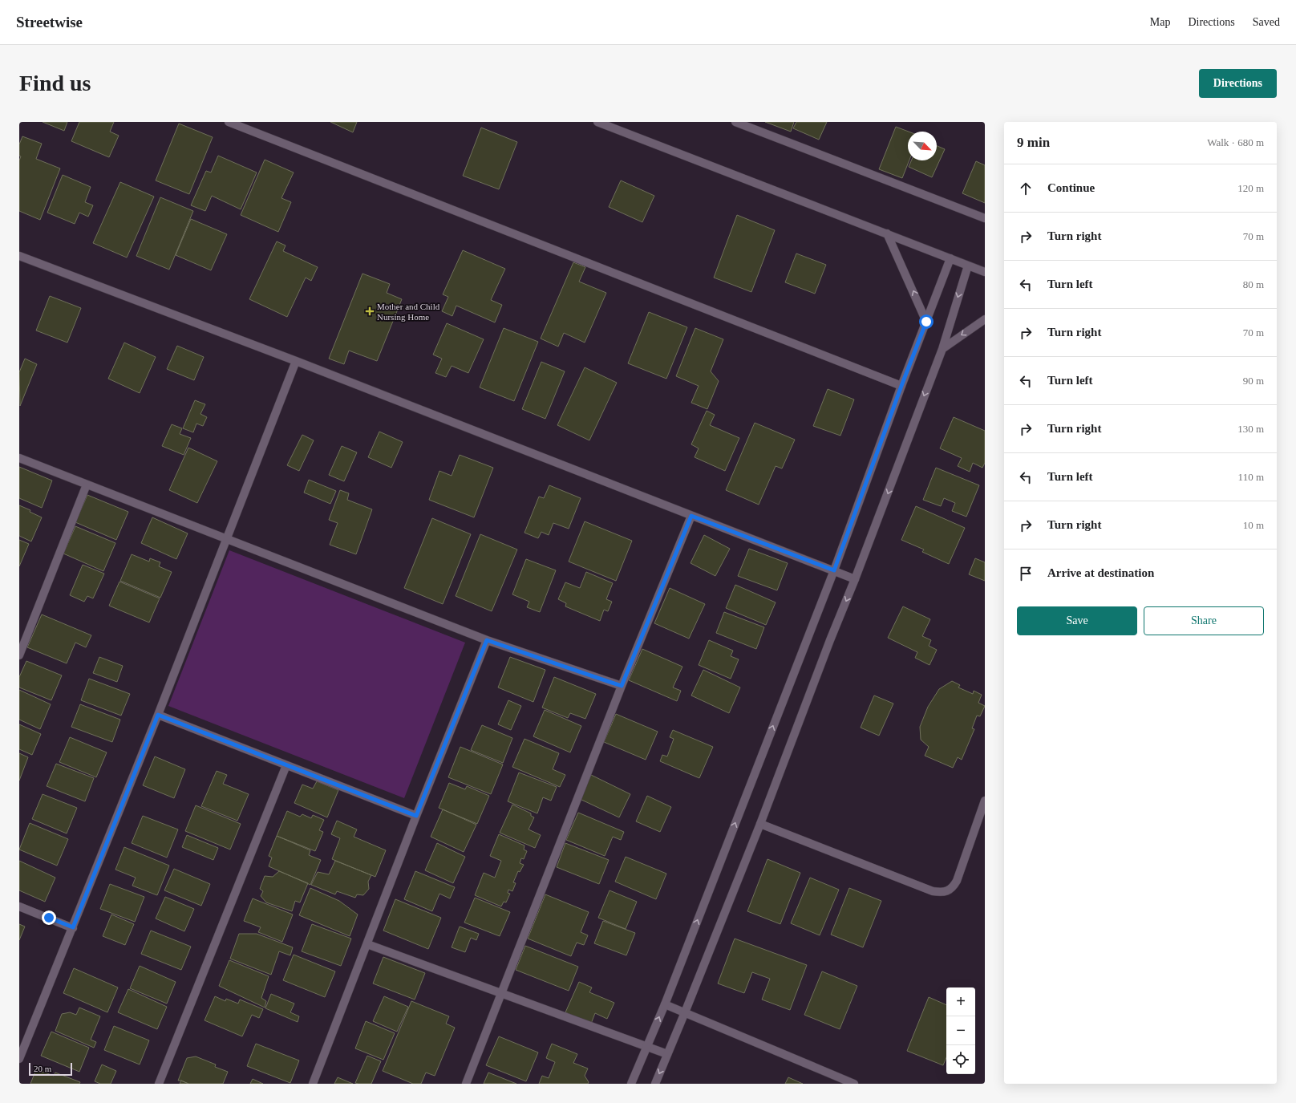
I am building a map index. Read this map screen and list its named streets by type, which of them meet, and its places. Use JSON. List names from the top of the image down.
{
  "places": {
    "health": ["Mother and Child Nursing Home"]
  },
  "scale_bar": "20 m",
  "north": "bottom right",
  "page": {
    "header": "Streetwise",
    "nav": ["Map", "Directions", "Saved"],
    "buttons": [
      "Directions",
      ["Save", "Share"]
    ],
    "title": "Find us",
    "heading": ["9 min", "Walk · 680 m"],
    "list": [
      ["Continue", "120 m"],
      ["Turn right", "70 m"],
      ["Turn left", "80 m"],
      ["Turn right", "70 m"],
      ["Turn left", "90 m"],
      ["Turn right", "130 m"],
      ["Turn left", "110 m"],
      ["Turn right", "10 m"],
      "Arrive at destination"
    ],
    "map_buttons": ["+", "−"],
    "scale": "20 m"
  }
}
